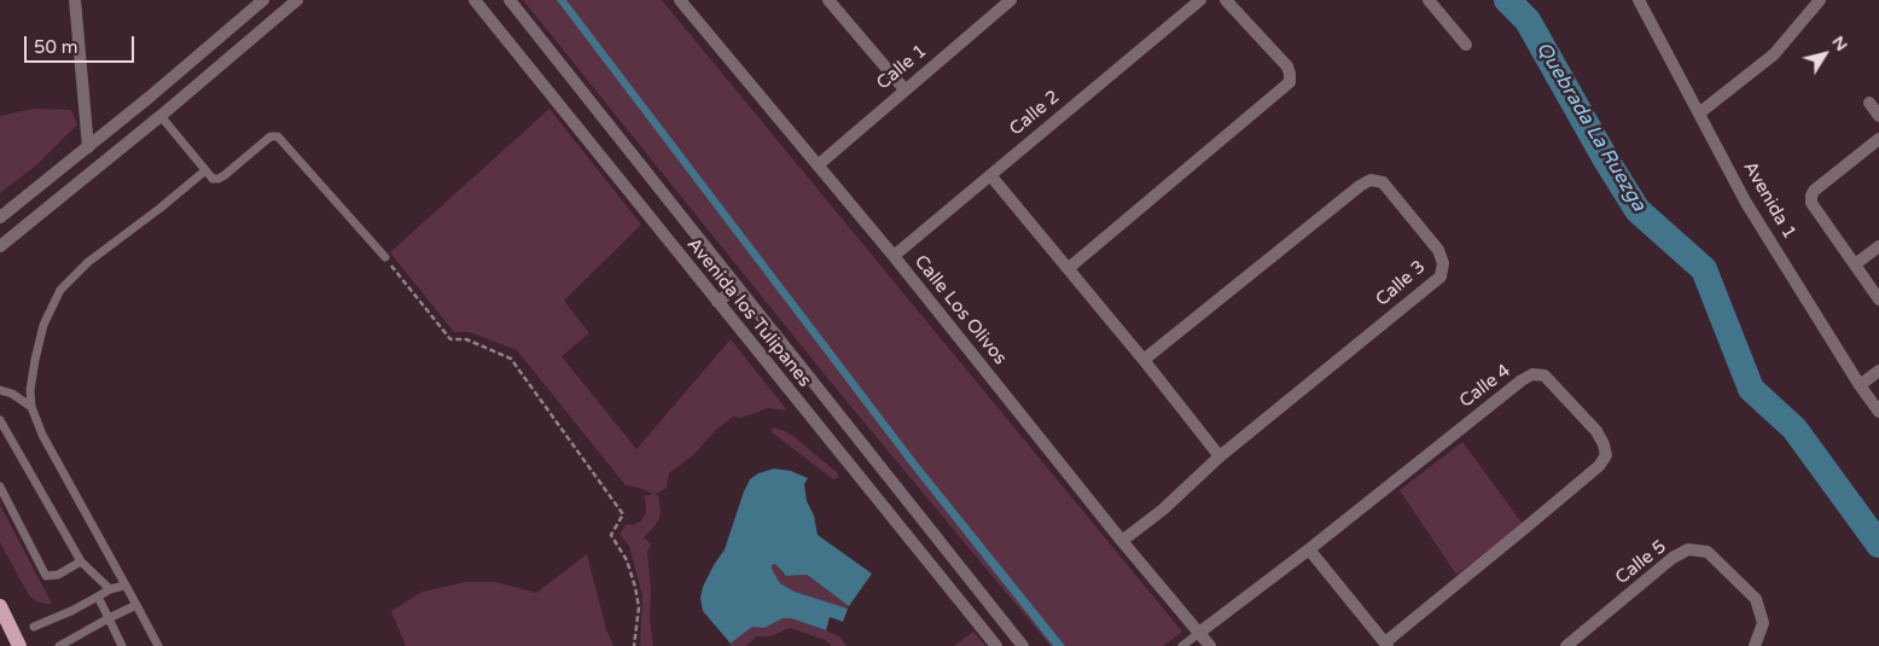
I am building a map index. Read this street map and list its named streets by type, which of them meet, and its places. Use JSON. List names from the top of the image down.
{
  "streets": {
    "street": [
      "Calle 1",
      "Calle 2",
      "Avenida 1",
      "Calle 3",
      "Calle Los Olivos",
      "Avenida los Tulipanes",
      "Calle 4",
      "Calle 5"
    ]
  },
  "crossings": [
    ["Calle 1", "Calle Los Olivos"],
    ["Calle 2", "Calle Los Olivos"],
    ["Calle 3", "Calle Los Olivos"],
    ["Calle Los Olivos", "Calle 4"]
  ],
  "water": ["Quebrada La Ruezga"],
  "scale_bar": "50 m",
  "north": "top right"
}
